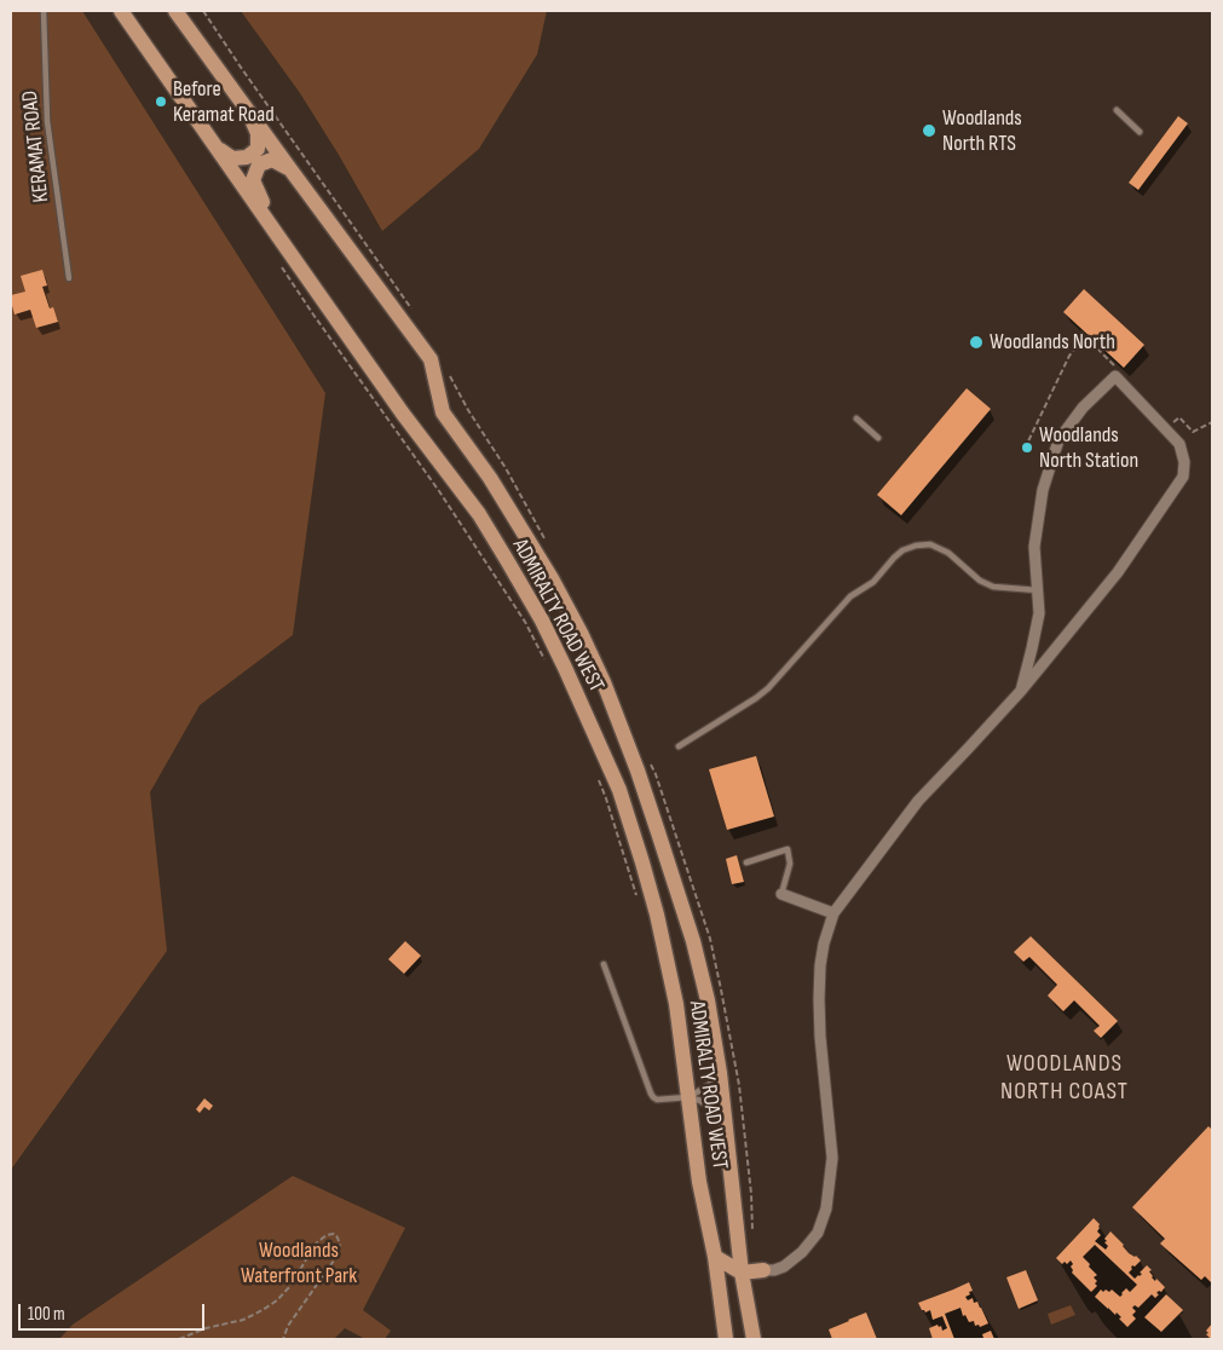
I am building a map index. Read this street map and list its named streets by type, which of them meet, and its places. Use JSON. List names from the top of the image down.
{
  "streets": {
    "main road": ["ADMIRALTY ROAD WEST"],
    "lane": ["KERAMAT ROAD"]
  },
  "districts": ["WOODLANDS NORTH COAST"],
  "parks": ["Woodlands Waterfront Park"],
  "places": [
    "Before Keramat Road",
    "Woodlands North RTS",
    "Woodlands North",
    "Woodlands North Station"
  ],
  "scale_bar": "100 m"
}
